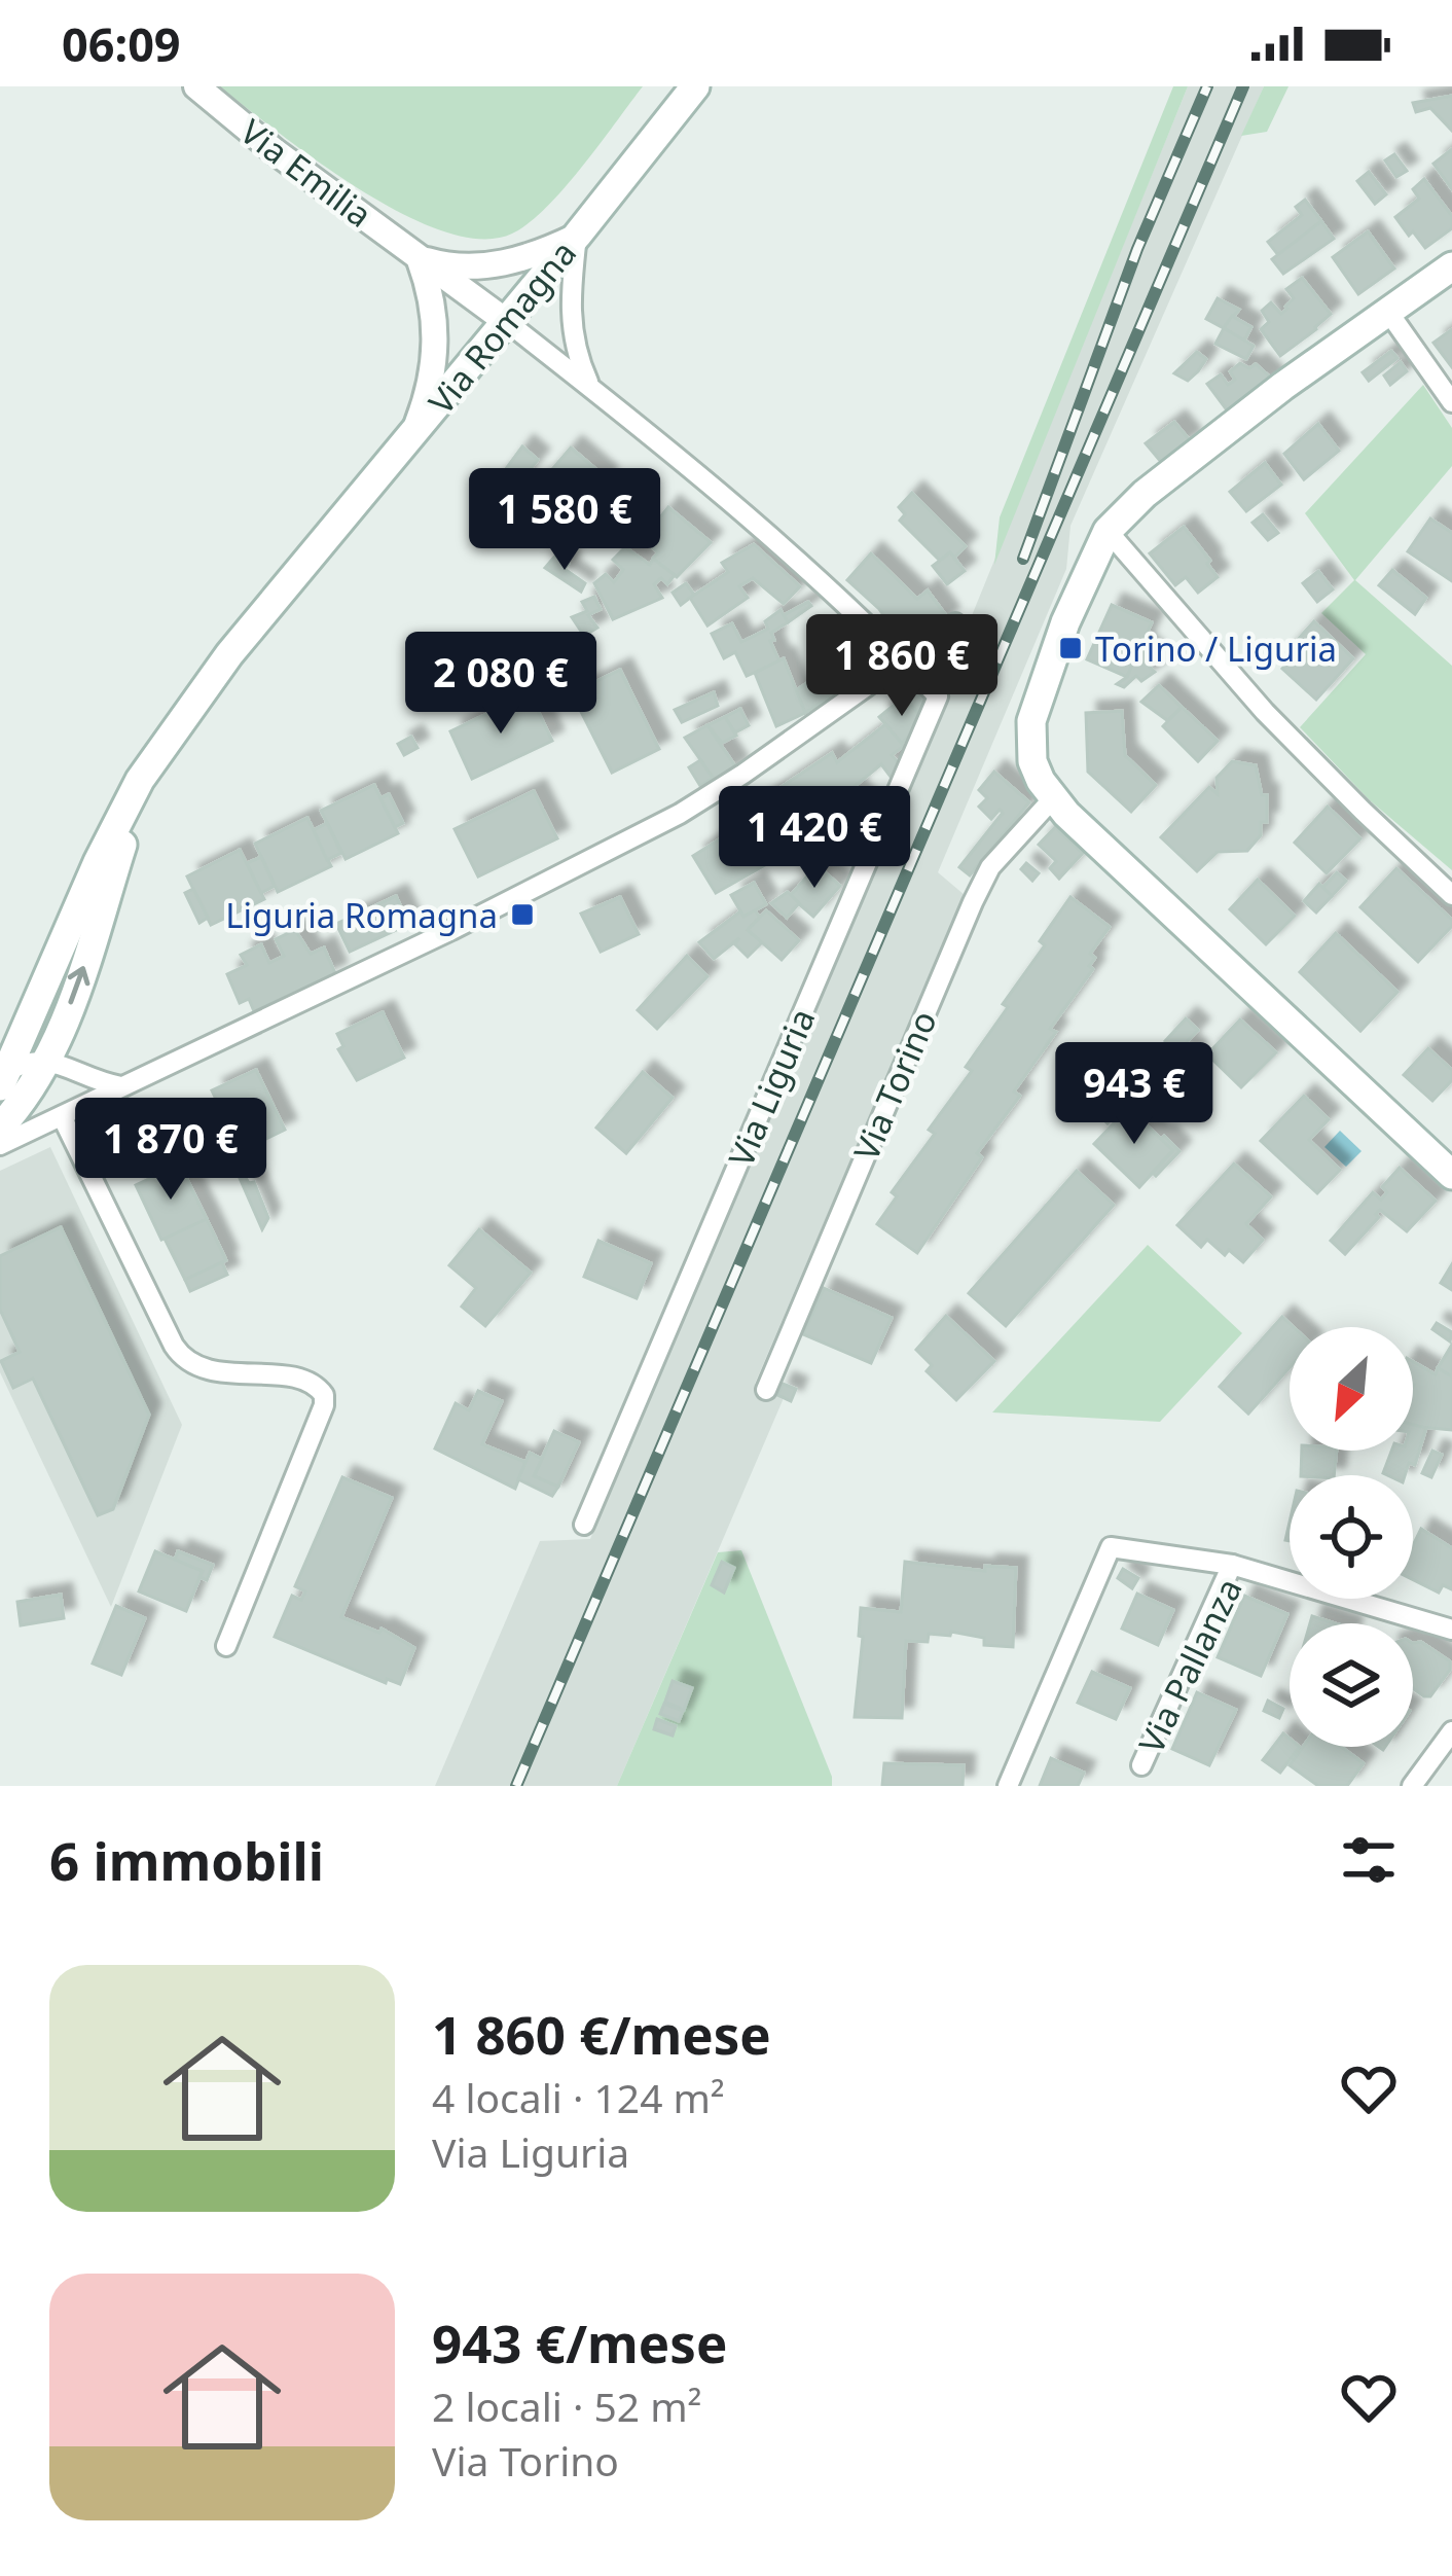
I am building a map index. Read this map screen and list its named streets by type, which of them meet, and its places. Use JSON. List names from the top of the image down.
{
  "streets": {
    "main road": ["Via Romagna"],
    "street": [
      "Via Emilia",
      "Via Torino",
      "Via Liguria",
      "Via Pallanza"
    ]
  },
  "crossings": [
    ["Via Emilia", "Via Romagna"],
    ["Via Emilia", "Via Liguria"]
  ],
  "places": {
    "transit": ["Torino / Liguria", "Liguria Romagna"]
  },
  "north": "bottom left",
  "page": {
    "status": "06:09",
    "price": [
      "1 580 €",
      "1 860 €",
      "2 080 €",
      "1 420 €",
      "943 €",
      "1 870 €"
    ],
    "heading": "6 immobili",
    "list": [
      {
        "name": "1 860 €/mese",
        "note": "4 locali · 124 m² · Via Liguria"
      },
      {
        "name": "943 €/mese",
        "note": "2 locali · 52 m² · Via Torino"
      }
    ]
  }
}
